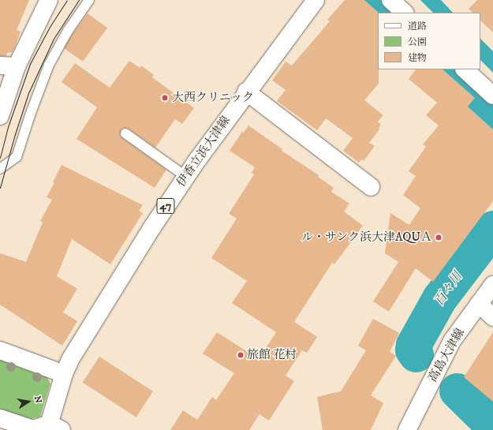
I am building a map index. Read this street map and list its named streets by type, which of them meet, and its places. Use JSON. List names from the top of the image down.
{
  "streets": {
    "main road": ["伊香立浜大津線", "47", "高島大津線"]
  },
  "water": ["百々川"],
  "places": ["大西クリニック", "ル・サンク浜大津AQUＡ", "旅館 花村"],
  "legend": ["道路", "公園", "建物"],
  "north": "right"
}
